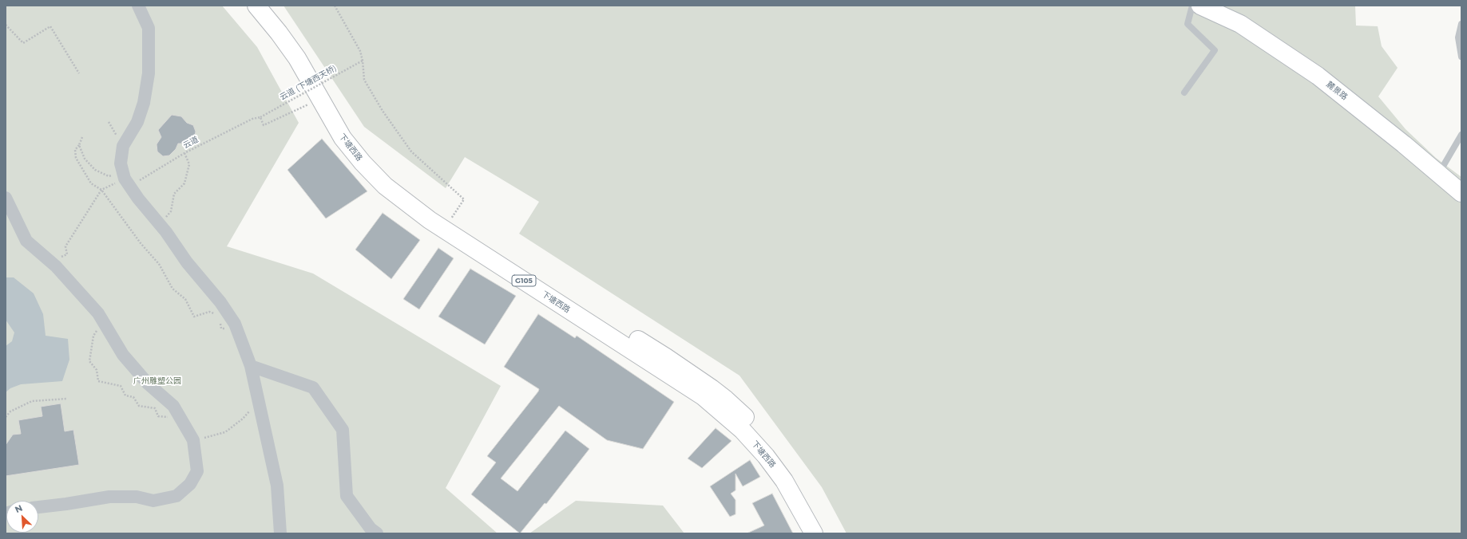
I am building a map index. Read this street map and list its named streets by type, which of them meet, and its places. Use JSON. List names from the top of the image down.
{
  "streets": {
    "main road": ["麓景路", "下塘西路", "G105"],
    "path": ["云道 (下塘西天桥)", "云道"]
  },
  "crossings": [
    ["云道 (下塘西天桥)", "云道"]
  ],
  "parks": ["广州雕塑公园"],
  "north": "top left"
}
